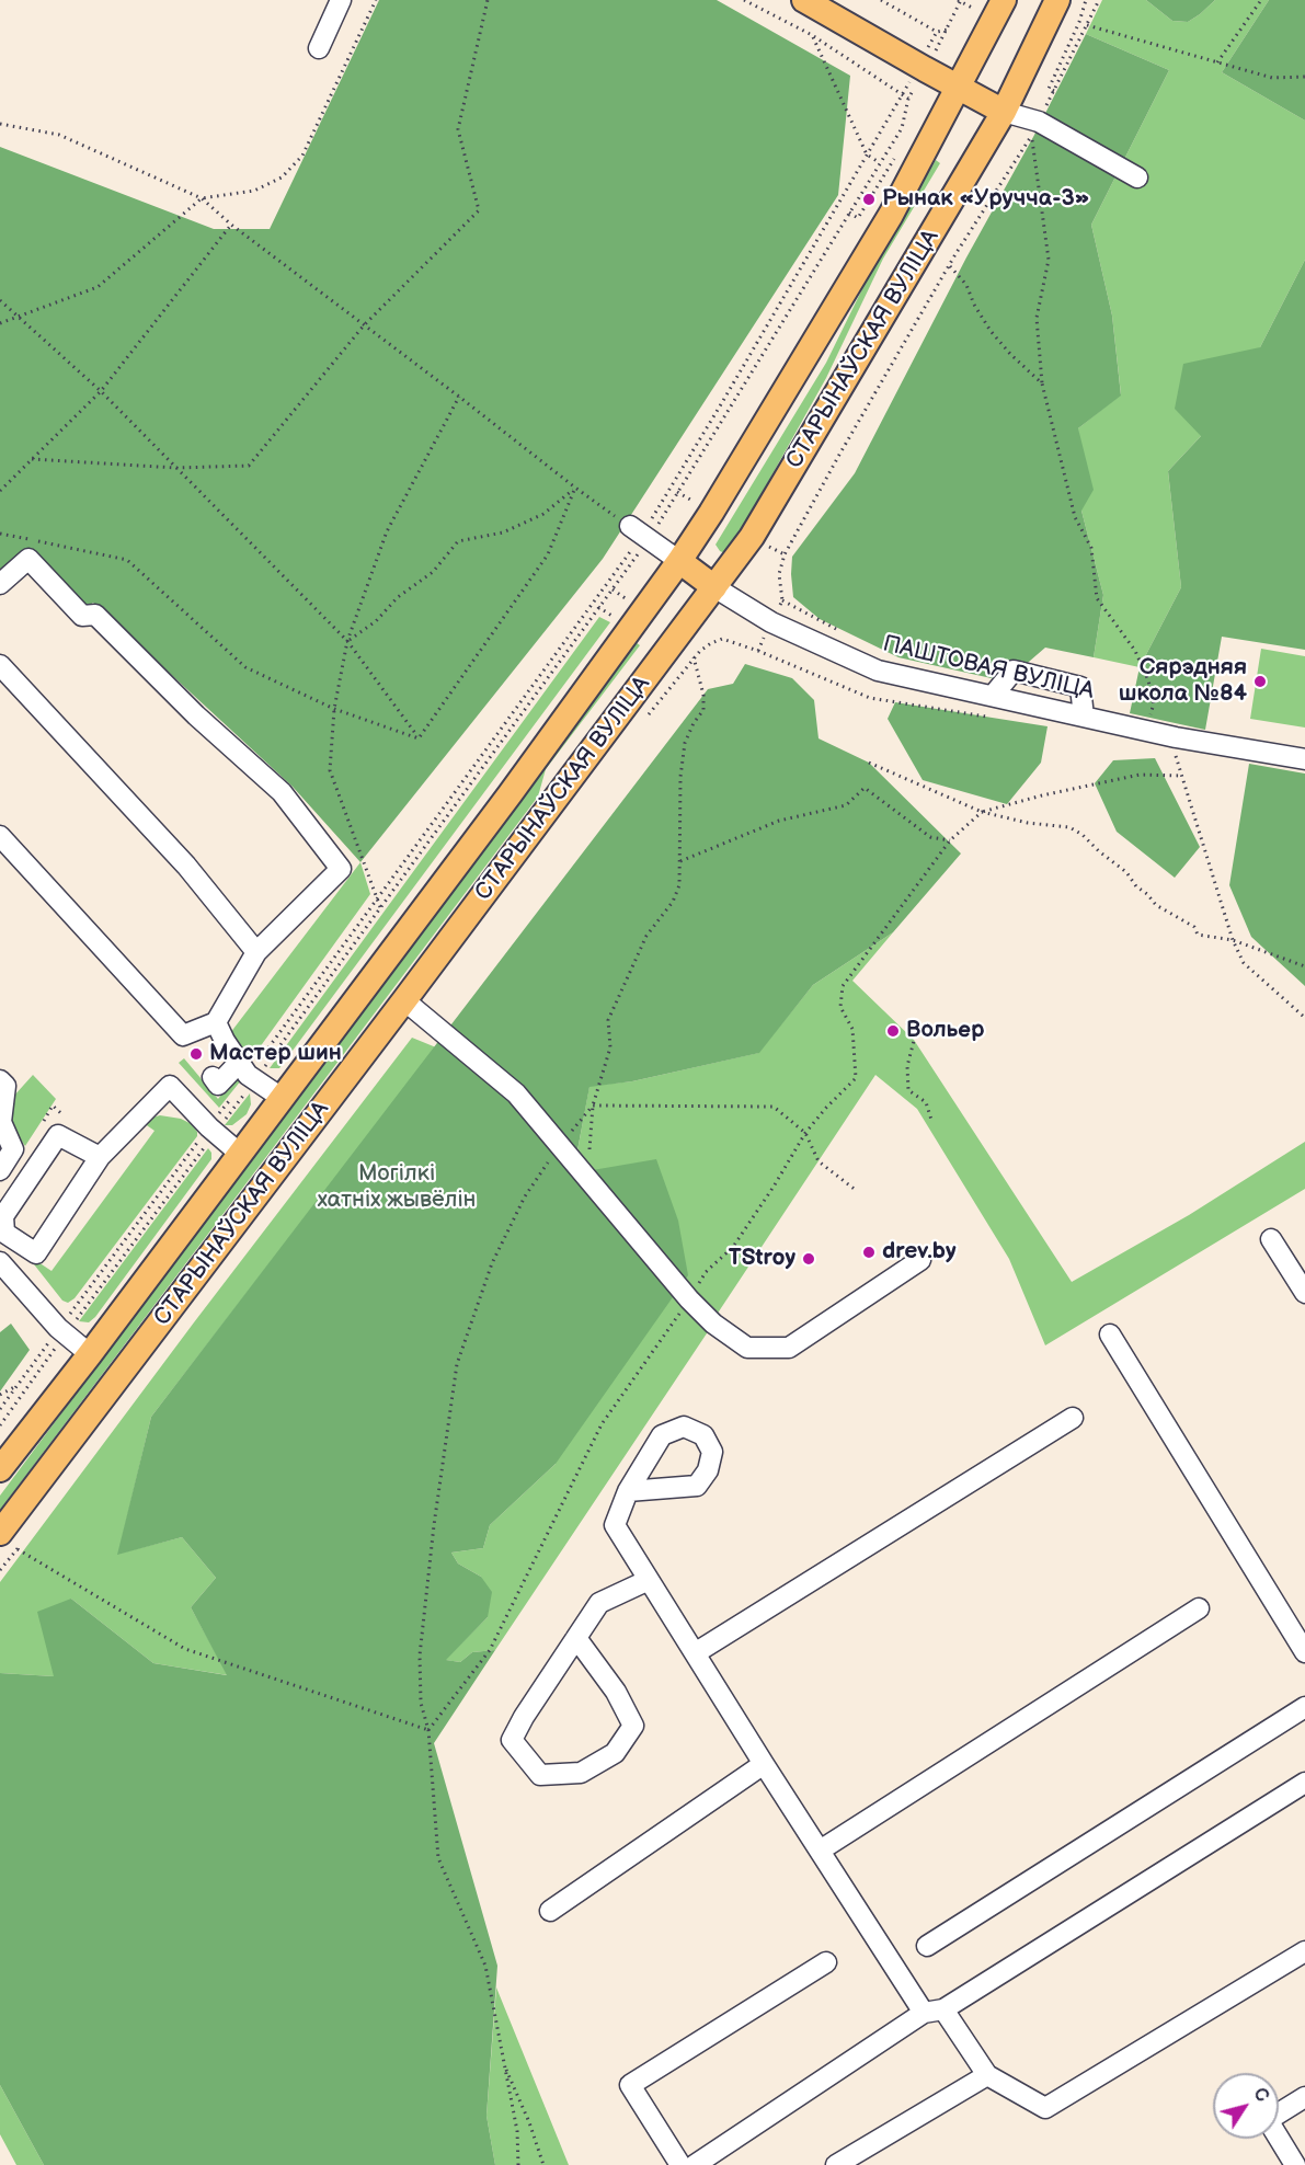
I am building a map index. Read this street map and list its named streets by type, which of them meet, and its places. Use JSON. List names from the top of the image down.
{
  "streets": {
    "main road": ["СТАРЫНАЎСКАЯ ВУЛІЦА"],
    "street": ["ПАШТОВАЯ ВУЛІЦА"]
  },
  "crossings": [
    ["СТАРЫНАЎСКАЯ ВУЛІЦА", "ПАШТОВАЯ ВУЛІЦА"]
  ],
  "parks": ["Могілкі хатніх жывёлін"],
  "places": [
    "Рынак «Уручча-3»",
    "Сярэдняя школа №84",
    "Вольер",
    "Мастер шин",
    "drev.by",
    "TStroy"
  ],
  "north": "top right"
}
